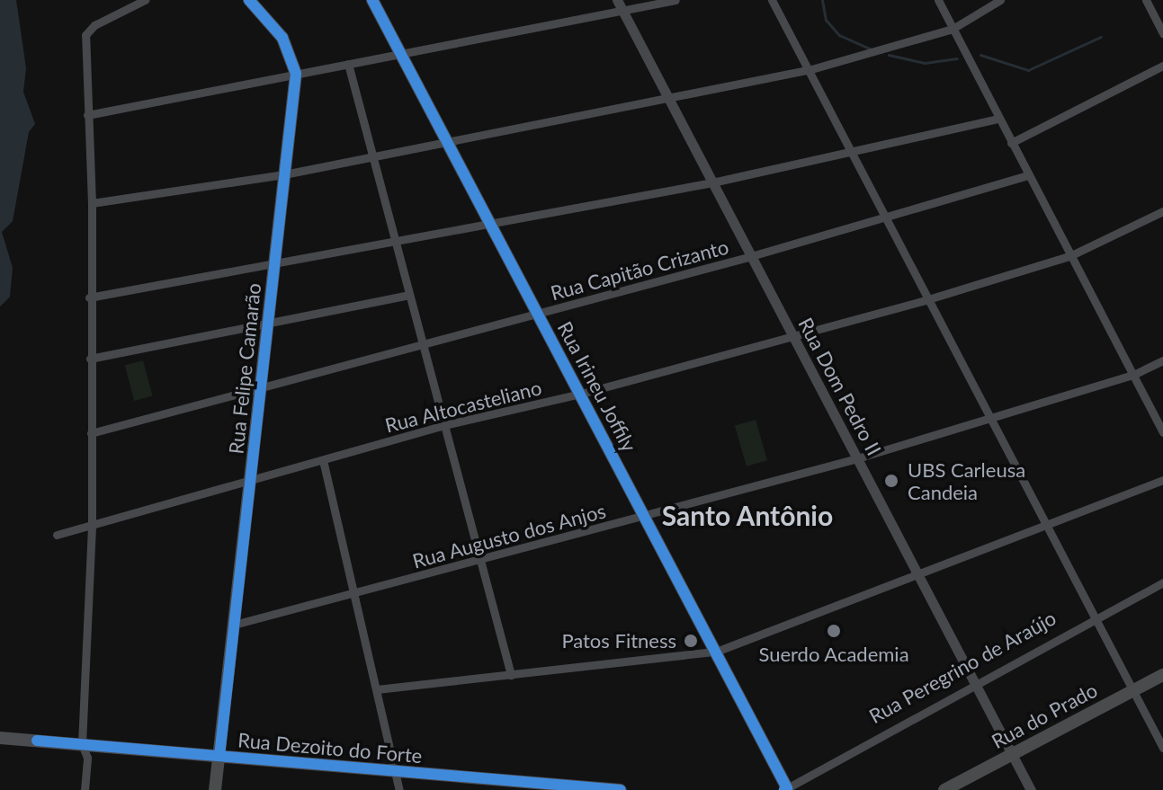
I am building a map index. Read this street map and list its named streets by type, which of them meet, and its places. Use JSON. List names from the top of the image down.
{
  "streets": {
    "main road": [
      "Rua Felipe Camarão",
      "Rua Irineu Joffily",
      "Rua do Prado",
      "Rua Dezoito do Forte"
    ],
    "street": [
      "Rua Capitão Crizanto",
      "Rua Dom Pedro II",
      "Rua Altocasteliano",
      "Rua Augusto dos Anjos",
      "Rua Peregrino de Araújo"
    ]
  },
  "crossings": [
    ["Rua Capitão Crizanto", "Rua Felipe Camarão"],
    ["Rua Capitão Crizanto", "Rua Irineu Joffily"],
    ["Rua Capitão Crizanto", "Rua Dom Pedro II"],
    ["Rua Felipe Camarão", "Rua Altocasteliano"],
    ["Rua Felipe Camarão", "Rua Augusto dos Anjos"],
    ["Rua Felipe Camarão", "Rua Dezoito do Forte"],
    ["Rua Irineu Joffily", "Rua Altocasteliano"],
    ["Rua Irineu Joffily", "Rua Augusto dos Anjos"],
    ["Rua Irineu Joffily", "Rua Peregrino de Araújo"],
    ["Rua Dom Pedro II", "Rua Altocasteliano"],
    ["Rua Dom Pedro II", "Rua Augusto dos Anjos"],
    ["Rua Dom Pedro II", "Rua Peregrino de Araújo"],
    ["Rua Dom Pedro II", "Rua do Prado"]
  ],
  "districts": ["Santo Antônio"],
  "places": ["UBS Carleusa Candeia", "Suerdo Academia", "Patos Fitness"]
}
